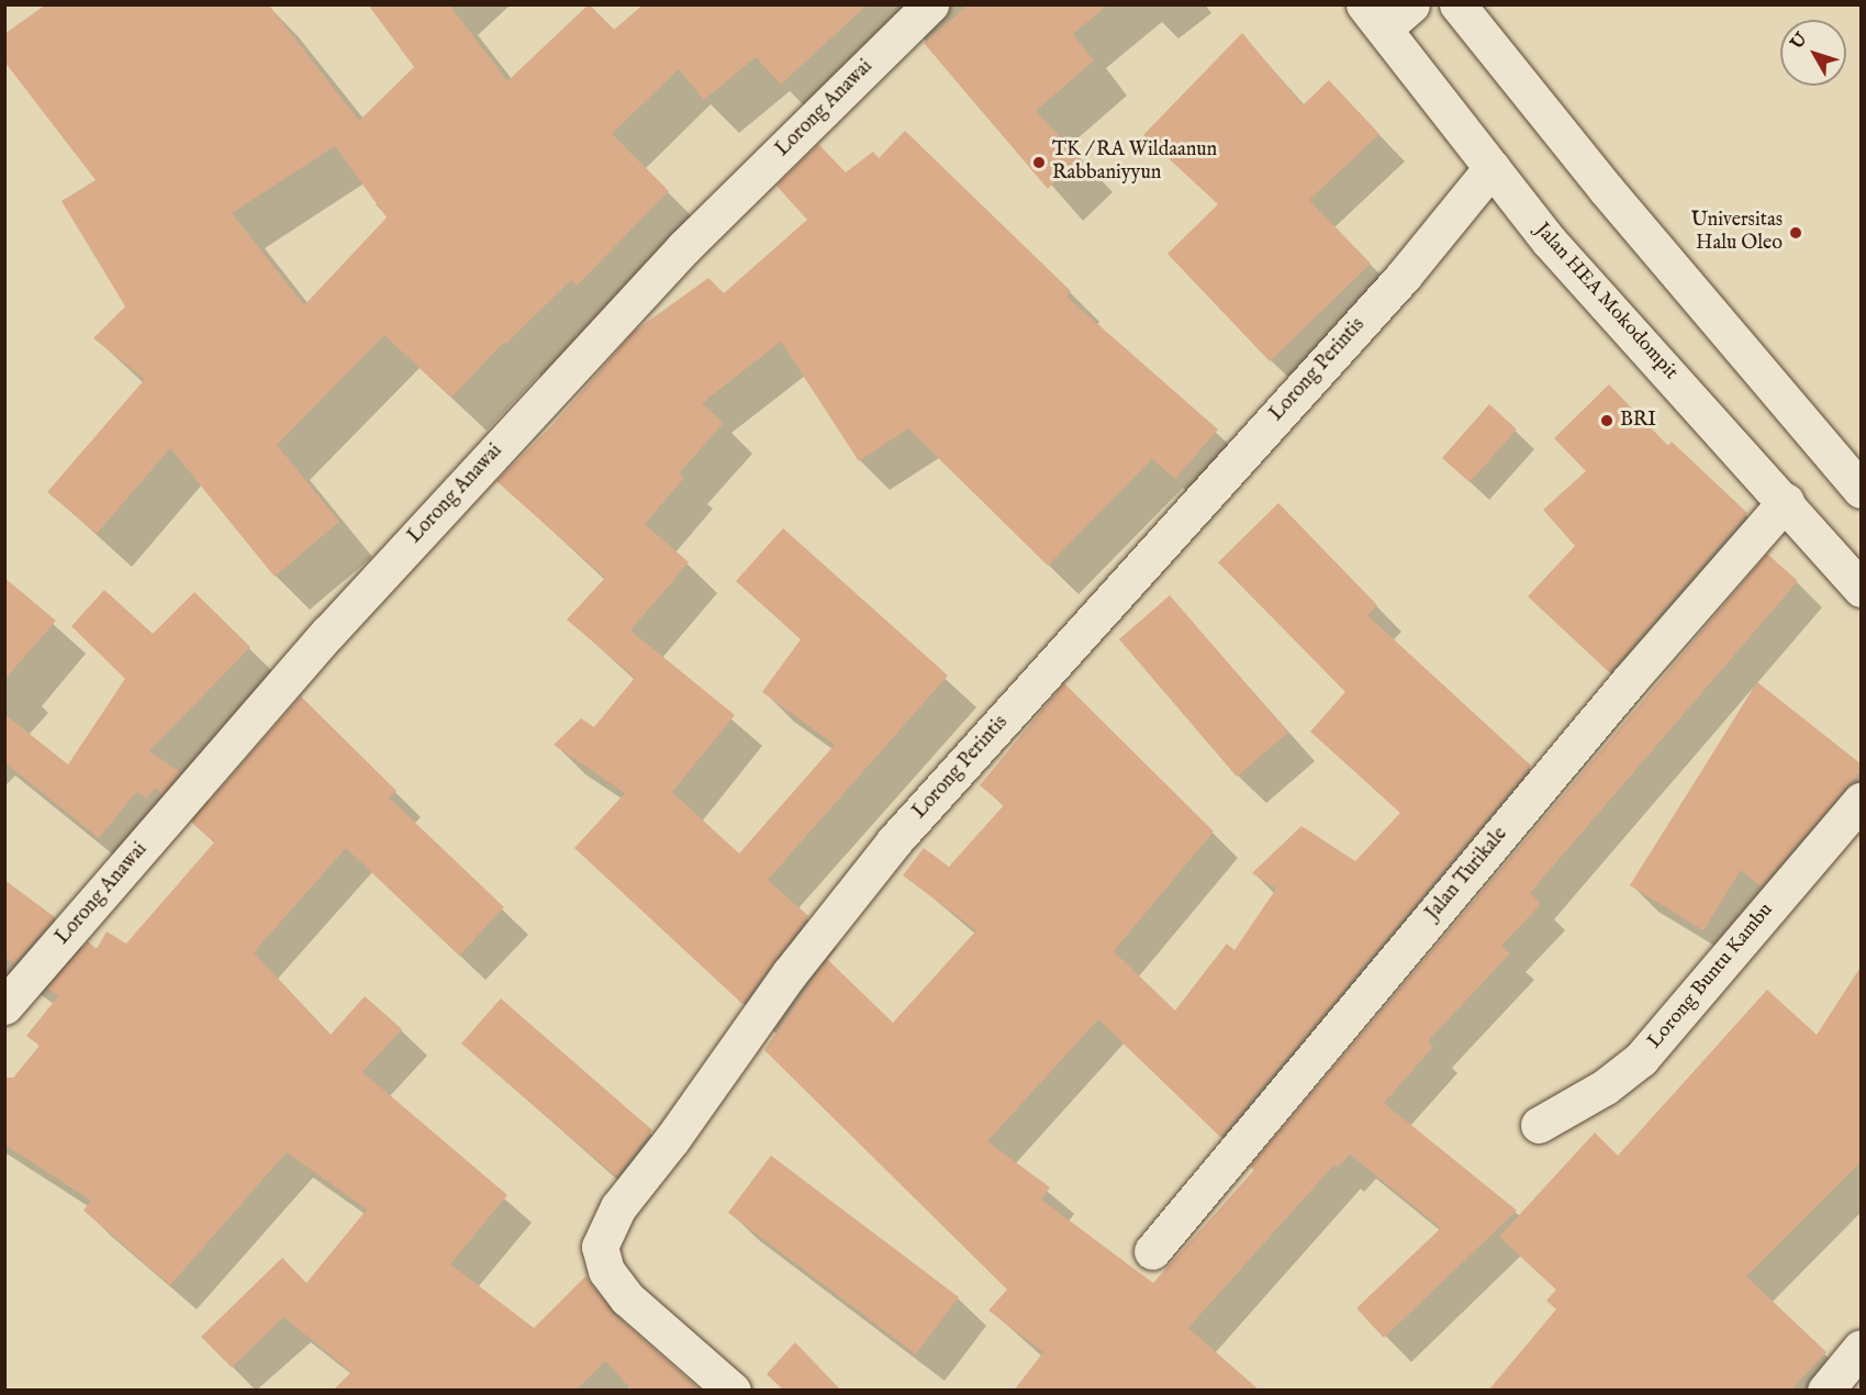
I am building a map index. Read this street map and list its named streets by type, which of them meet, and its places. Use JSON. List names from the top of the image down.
{
  "streets": {
    "street": [
      "Lorong Anawai",
      "Jalan HEA Mokodompit",
      "Lorong Perintis",
      "Jalan Turikale",
      "Lorong Buntu Kambu"
    ]
  },
  "crossings": [
    ["Jalan HEA Mokodompit", "Lorong Perintis"],
    ["Jalan HEA Mokodompit", "Jalan Turikale"]
  ],
  "places": ["TK / RA Wildaanun Rabbaniyyun", "Universitas Halu Oleo", "BRI"],
  "north": "top left"
}
